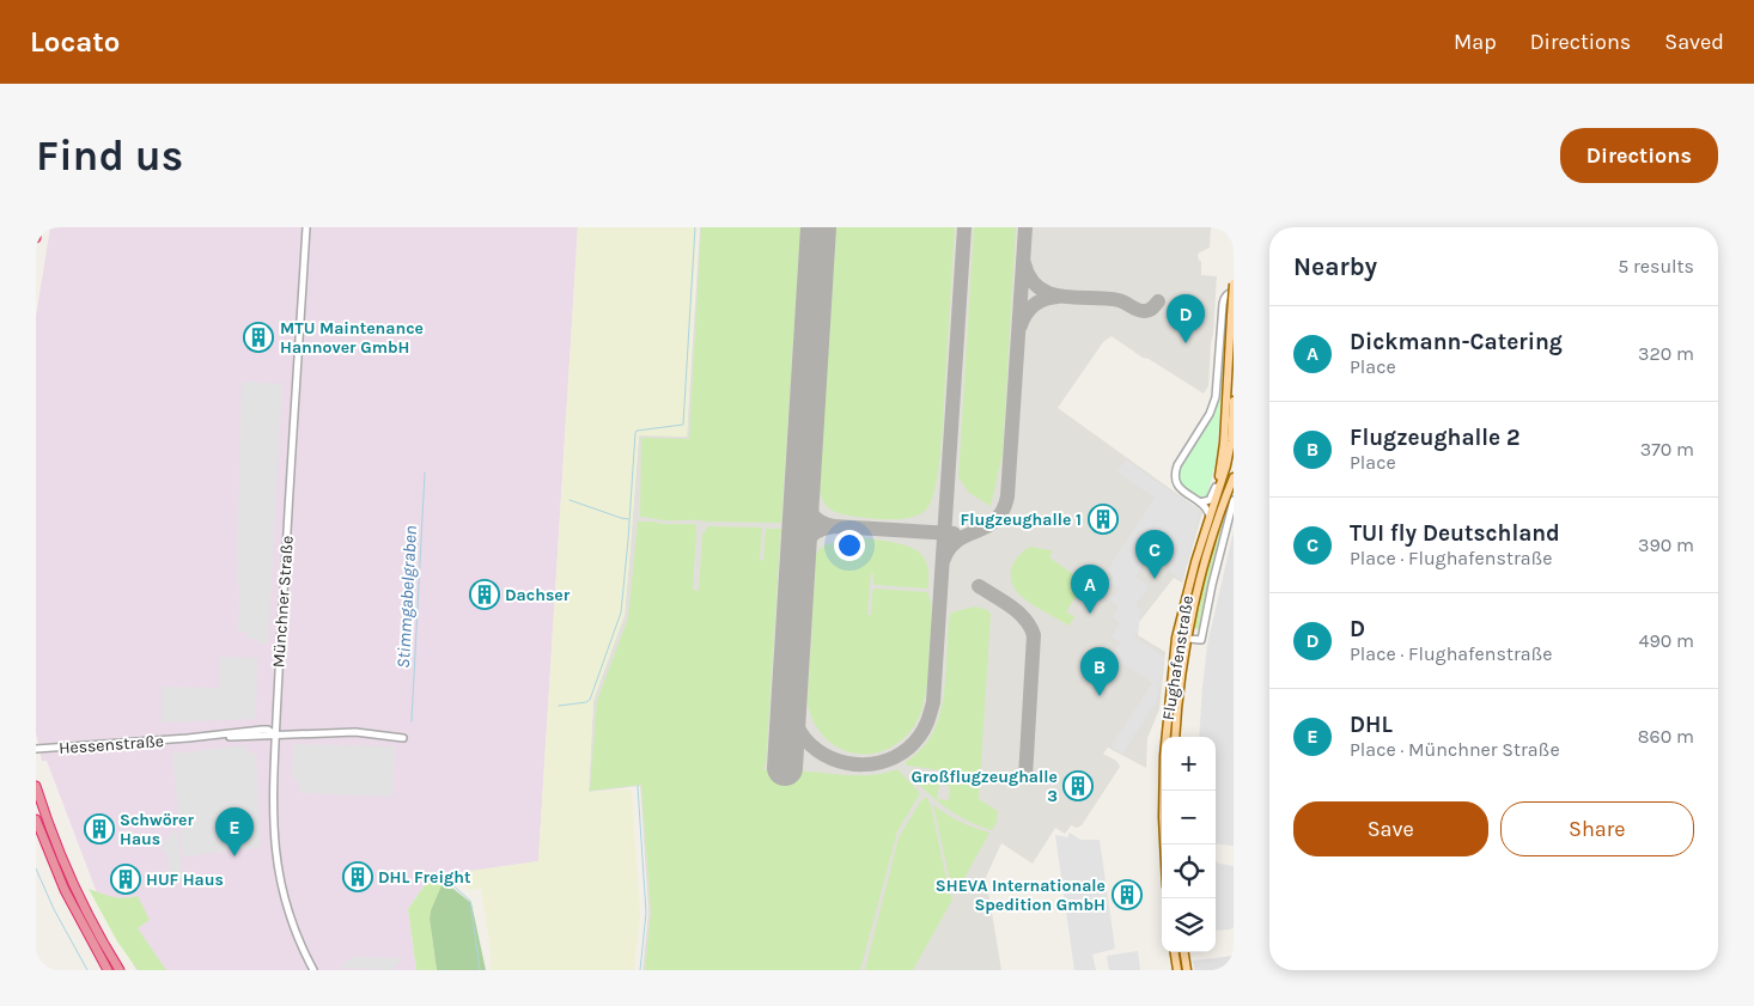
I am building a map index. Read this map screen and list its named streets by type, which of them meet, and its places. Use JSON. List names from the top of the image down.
{
  "streets": {
    "main road": ["Flughafenstraße"],
    "street": ["Münchner Straße", "Hessenstraße"]
  },
  "crossings": [
    ["Münchner Straße", "Hessenstraße"]
  ],
  "water": ["Stimmgabelgraben"],
  "places": {
    "building": [
      "MTU Maintenance Hannover GmbH",
      "Flugzeughalle 1",
      "Dachser",
      "Großflugzeughalle 3",
      "Schwörer Haus",
      "DHL Freight",
      "HUF Haus",
      "SHEVA Internationale Spedition GmbH"
    ]
  },
  "page": {
    "header": "Locato",
    "nav": ["Map", "Directions", "Saved"],
    "buttons": [
      "Directions",
      ["Save", "Share"]
    ],
    "title": "Find us",
    "heading": ["Nearby", "5 results"],
    "pins": [
      "D",
      "C",
      "A",
      "B",
      "E"
    ],
    "list": [
      {
        "mark": "A",
        "name": "Dickmann-Catering",
        "note": "Place",
        "value": "320 m"
      },
      {
        "mark": "B",
        "name": "Flugzeughalle 2",
        "note": "Place",
        "value": "370 m"
      },
      {
        "mark": "C",
        "name": "TUI fly Deutschland",
        "note": "Place · Flughafenstraße",
        "value": "390 m"
      },
      {
        "mark": "D",
        "name": "D",
        "note": "Place · Flughafenstraße",
        "value": "490 m"
      },
      {
        "mark": "E",
        "name": "DHL",
        "note": "Place · Münchner Straße",
        "value": "860 m"
      }
    ],
    "map_buttons": ["+", "−"]
  }
}
